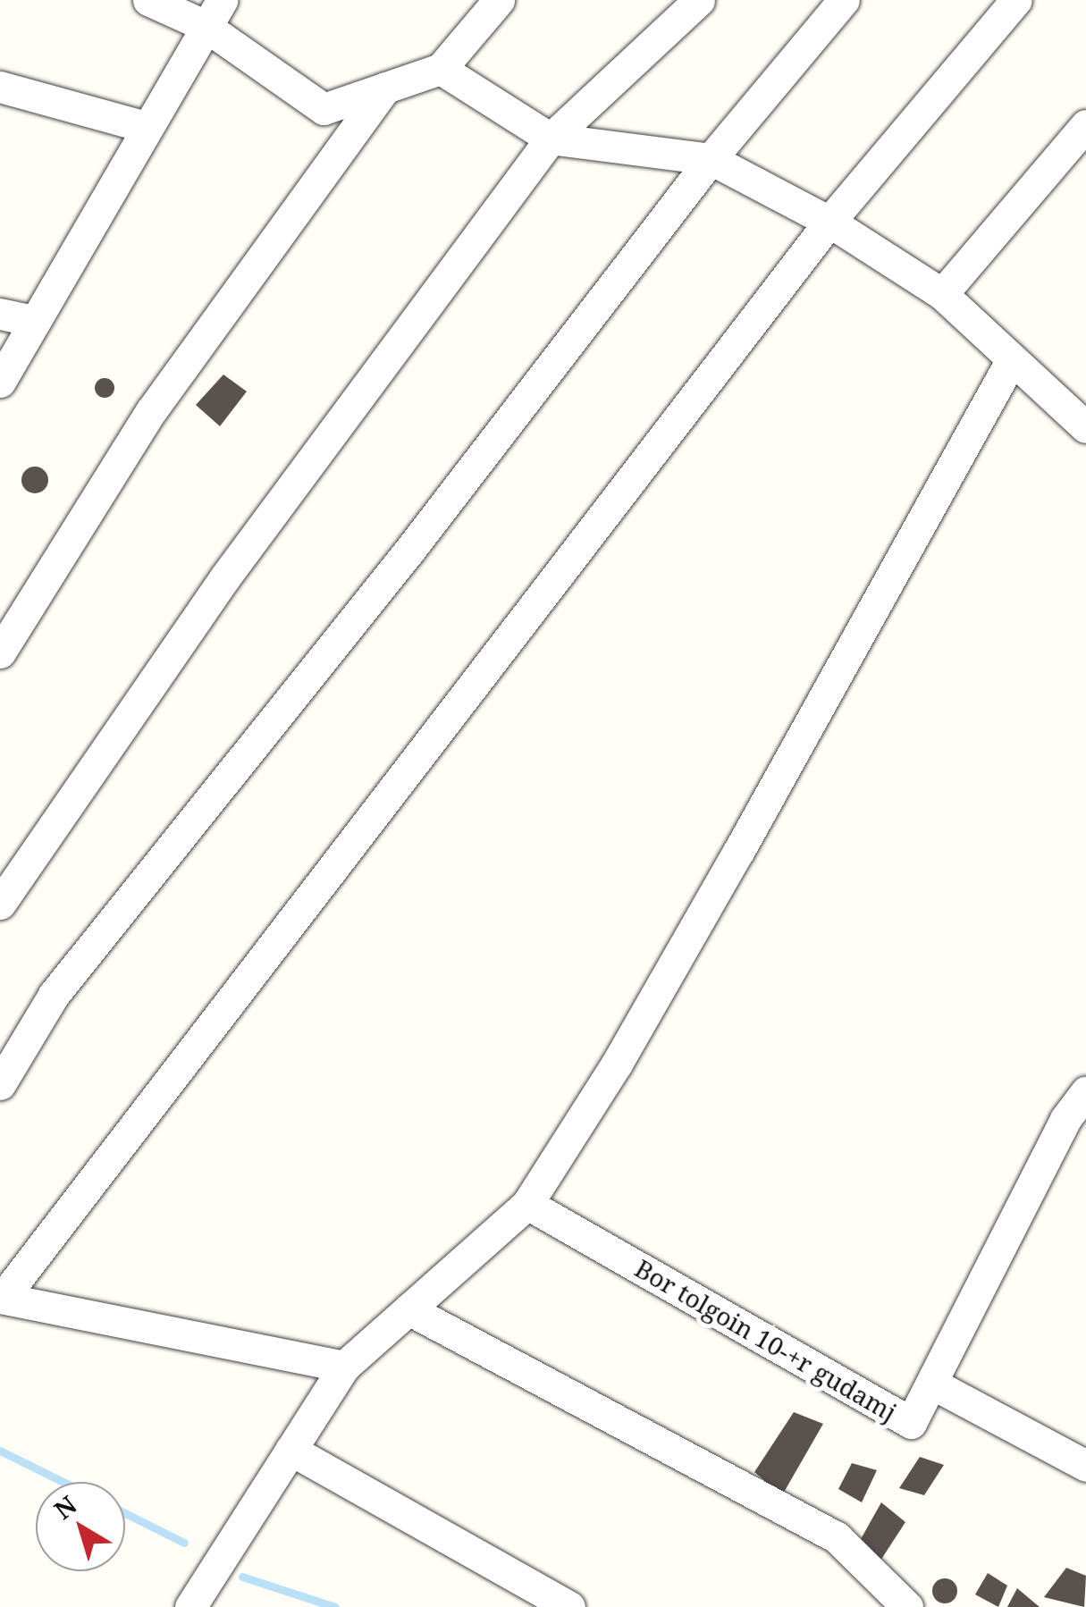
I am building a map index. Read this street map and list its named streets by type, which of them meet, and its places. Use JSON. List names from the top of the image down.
{
  "streets": {
    "street": ["Bor tolgoin 10-+r gudamj"]
  },
  "north": "top left"
}
